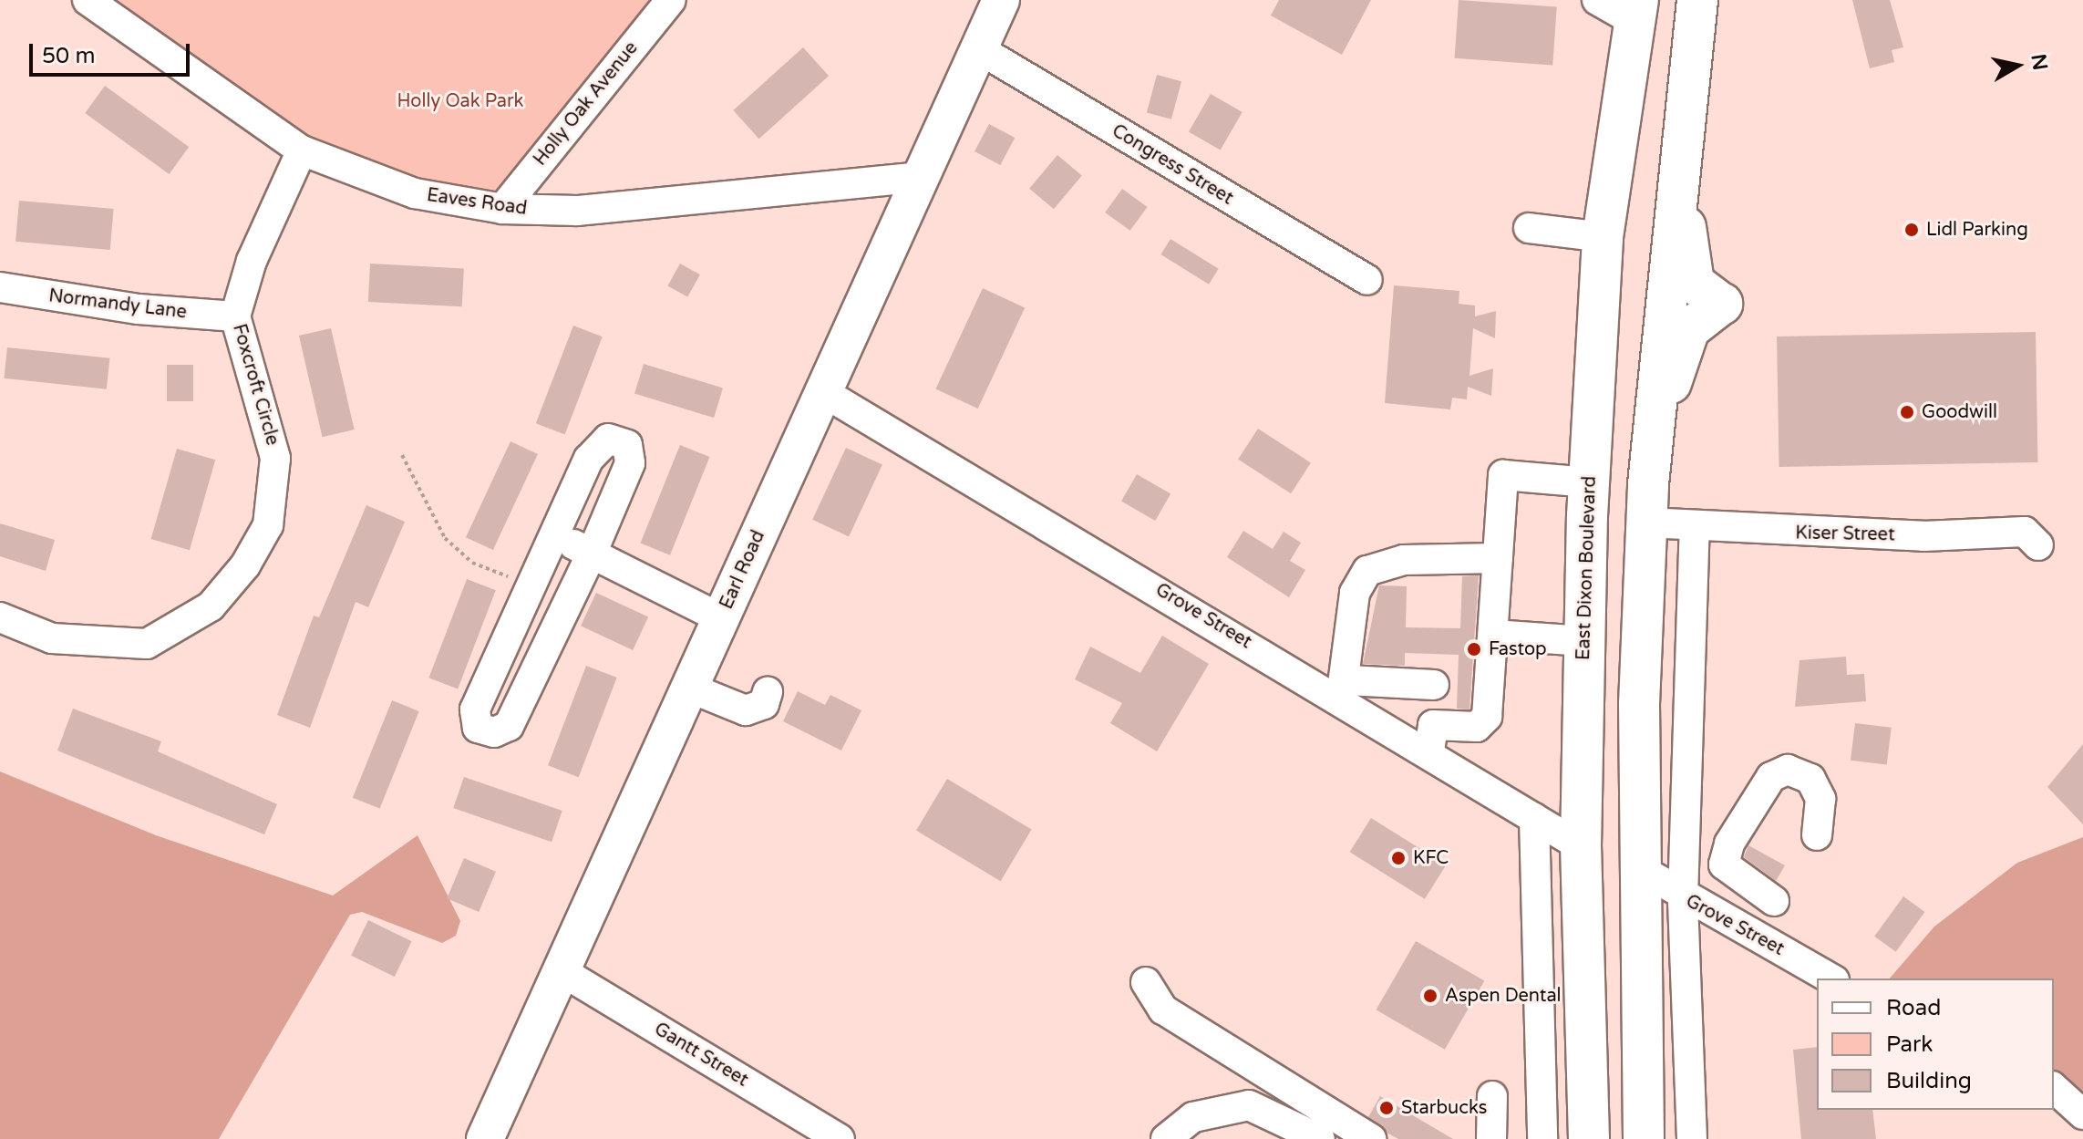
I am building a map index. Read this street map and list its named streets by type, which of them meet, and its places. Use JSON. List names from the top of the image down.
{
  "streets": {
    "highway": ["East Dixon Boulevard"],
    "main road": ["Earl Road"],
    "street": [
      "Holly Oak Avenue",
      "Congress Street",
      "Eaves Road",
      "Normandy Lane",
      "Foxcroft Circle",
      "Kiser Street",
      "Grove Street",
      "Gantt Street"
    ]
  },
  "crossings": [
    ["Holly Oak Avenue", "Eaves Road"],
    ["Congress Street", "Earl Road"],
    ["Eaves Road", "Foxcroft Circle"],
    ["Eaves Road", "Earl Road"],
    ["Normandy Lane", "Foxcroft Circle"],
    ["East Dixon Boulevard", "Grove Street"],
    ["Earl Road", "Grove Street"],
    ["Earl Road", "Gantt Street"]
  ],
  "parks": ["Holly Oak Park"],
  "places": [
    "Lidl Parking",
    "Goodwill",
    "Fastop",
    "KFC",
    "Aspen Dental",
    "Starbucks"
  ],
  "legend": ["Road", "Park", "Building"],
  "scale_bar": "50 m",
  "north": "right"
}
